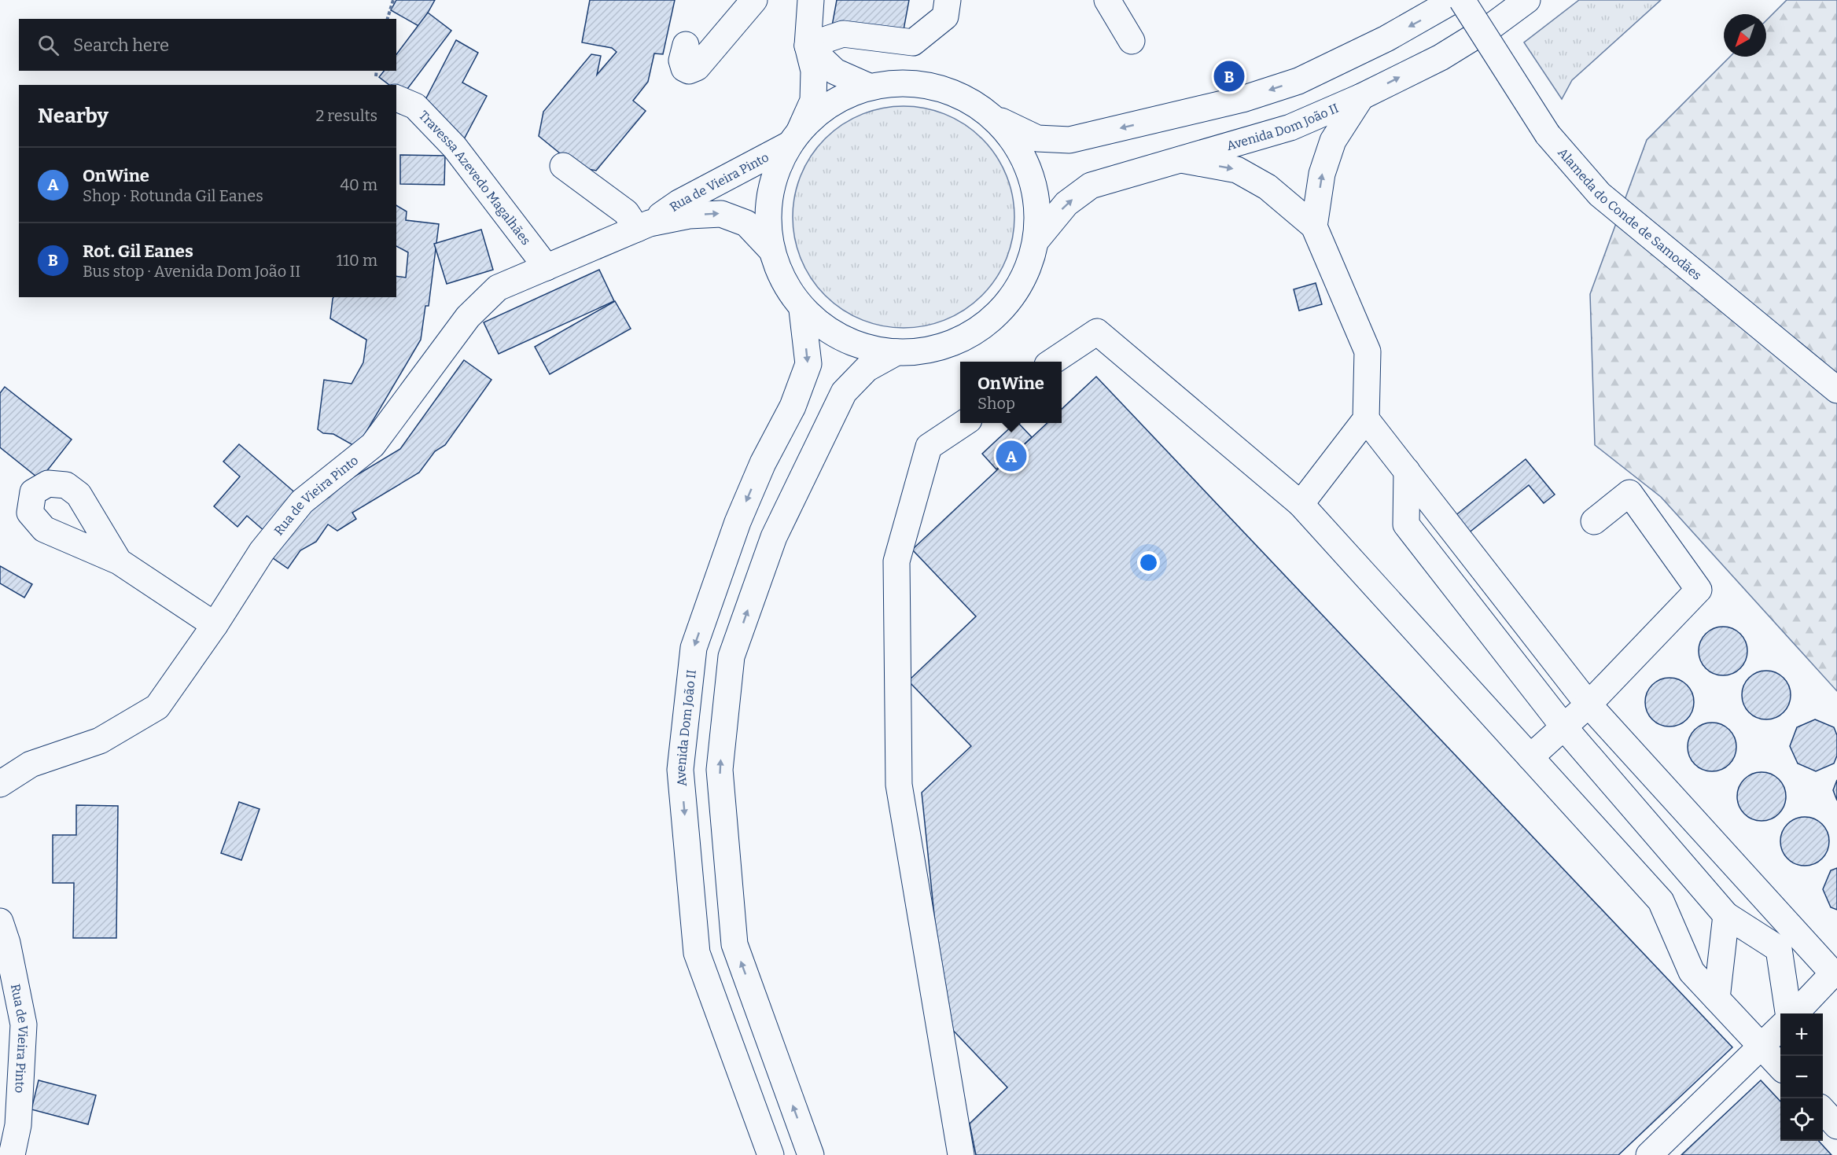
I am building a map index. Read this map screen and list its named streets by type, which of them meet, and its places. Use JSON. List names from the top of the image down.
{
  "streets": {
    "main road": [
      "Avenida Dom João II",
      "Travessa Azevedo Magalhães",
      "Rua de Vieira Pinto",
      "Alameda do Conde de Samodães"
    ]
  },
  "crossings": [
    ["Travessa Azevedo Magalhães", "Rua de Vieira Pinto"]
  ],
  "north": "bottom left",
  "page": {
    "search": "Search here",
    "pins": ["B", "A"],
    "heading": ["Nearby", "2 results"],
    "list": [
      {
        "mark": "A",
        "name": "OnWine",
        "note": "Shop · Rotunda Gil Eanes",
        "value": "40 m"
      },
      {
        "mark": "B",
        "name": "Rot. Gil Eanes",
        "note": "Bus stop · Avenida Dom João II",
        "value": "110 m"
      }
    ],
    "popup": ["OnWine", "Shop"],
    "map_buttons": ["+", "−"]
  }
}
